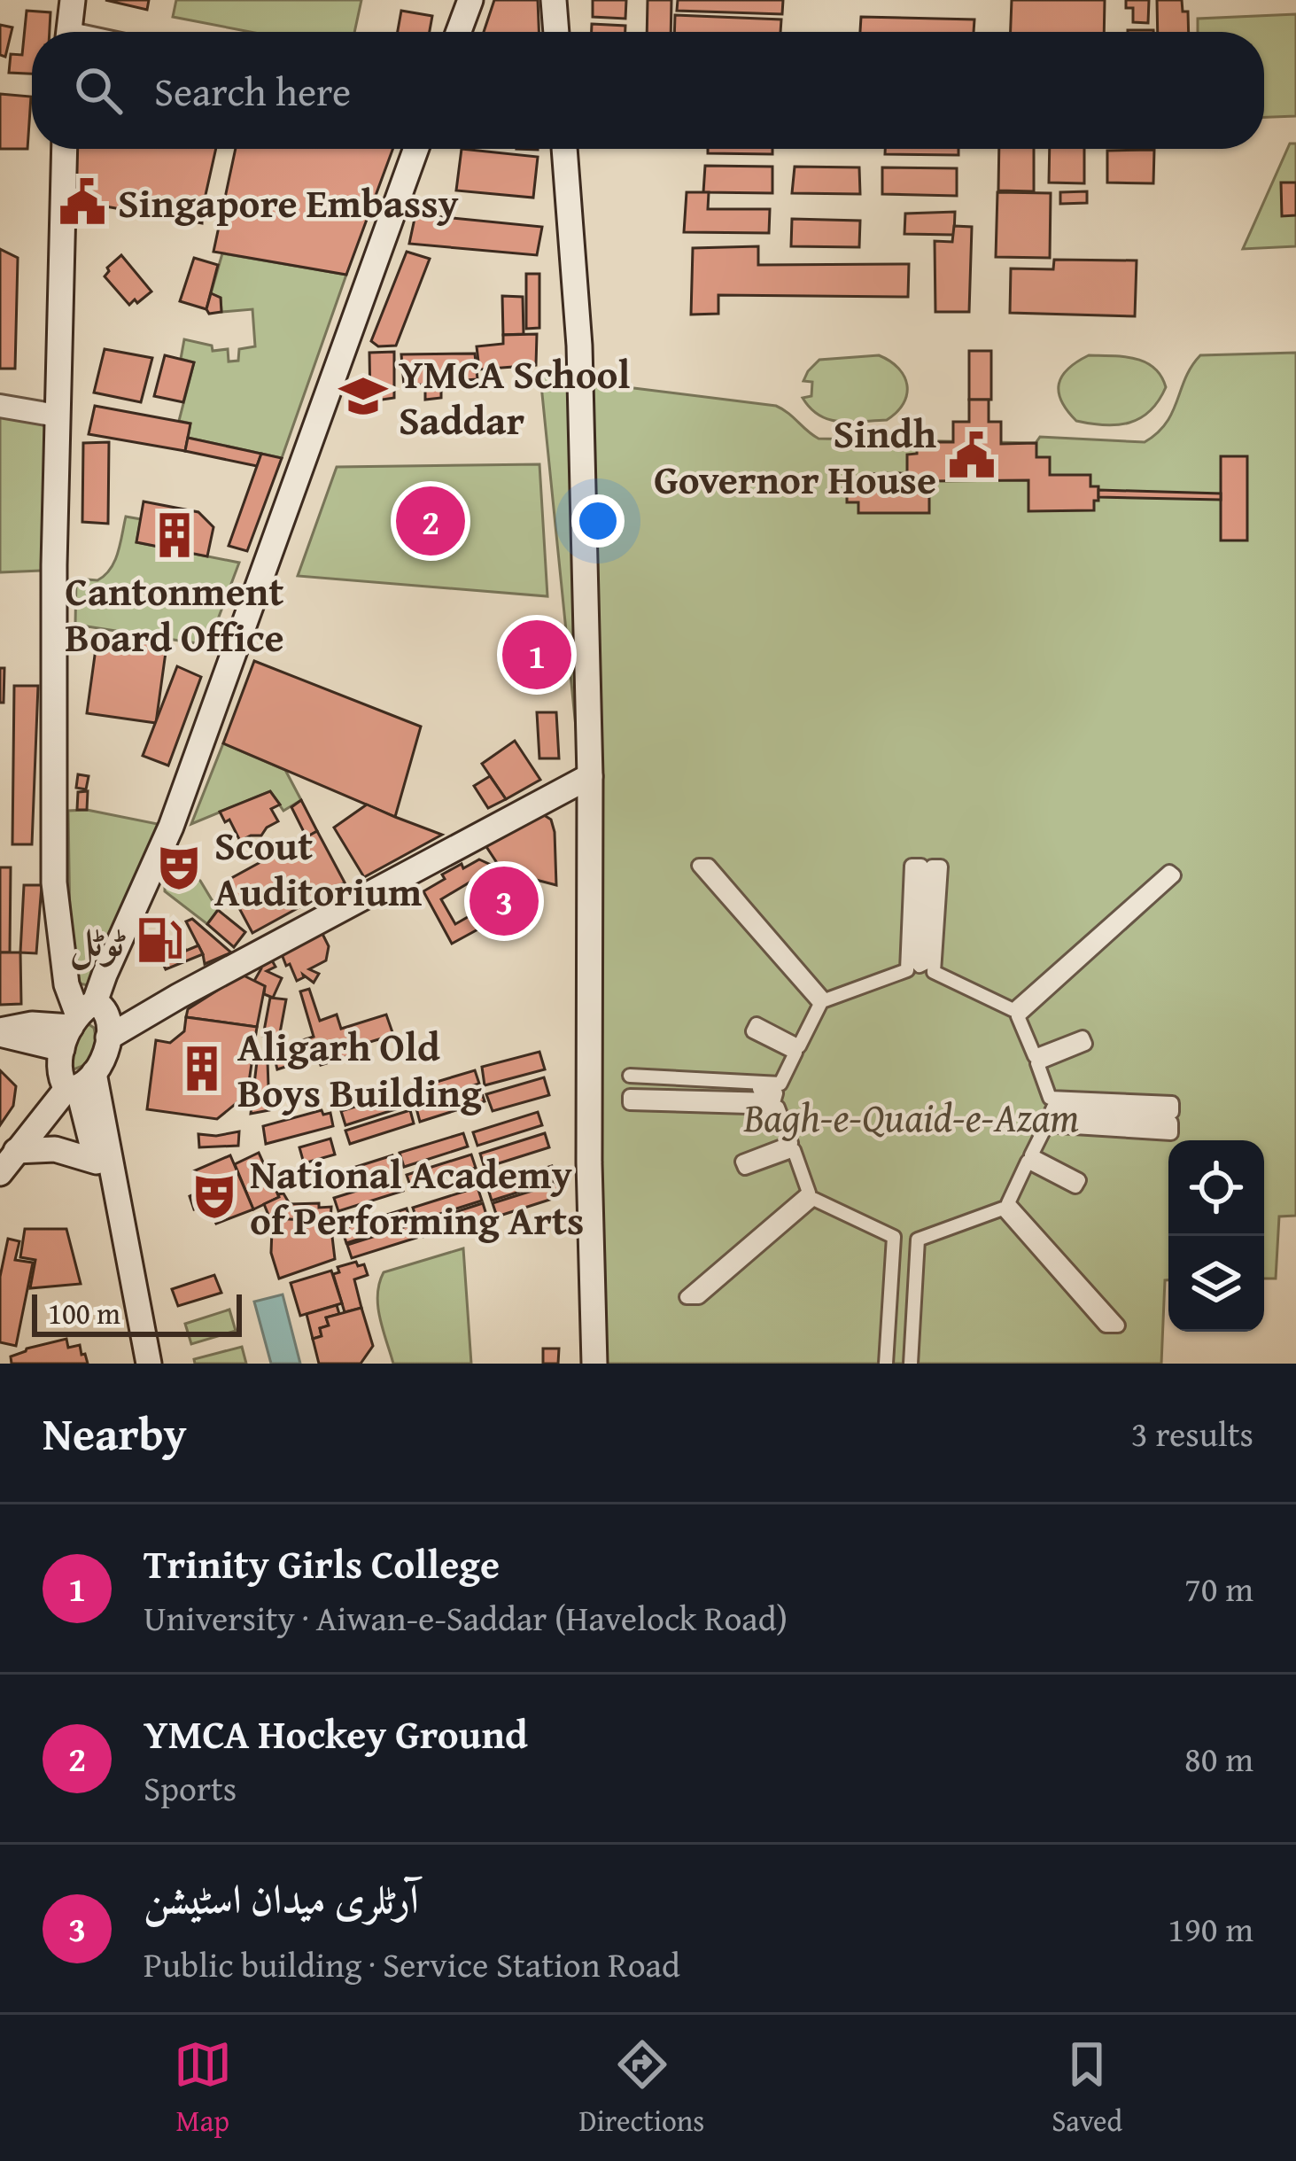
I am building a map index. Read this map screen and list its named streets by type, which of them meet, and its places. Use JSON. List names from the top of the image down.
{
  "parks": ["Bagh-e-Quaid-e-Azam"],
  "places": {
    "public building": ["Singapore Embassy", "Sindh Governor House"],
    "school or university": ["YMCA School Saddar"],
    "building": ["Cantonment Board Office", "Aligarh Old Boys Building"],
    "theatre": ["Scout Auditorium", "National Academy of Performing Arts"],
    "fuel station": ["ٹوٹل"]
  },
  "scale_bar": "100 m",
  "page": {
    "search": "Search here",
    "pins": ["2", "1", "3"],
    "scale": "100 m",
    "heading": ["Nearby", "3 results"],
    "list": [
      {
        "mark": "1",
        "name": "Trinity Girls College",
        "note": "University · Aiwan-e-Saddar (Havelock Road)",
        "value": "70 m"
      },
      {
        "mark": "2",
        "name": "YMCA Hockey Ground",
        "note": "Sports",
        "value": "80 m"
      },
      {
        "mark": "3",
        "name": "آرٹلری میدان اسٹیشن",
        "note": "Public building · Service Station Road",
        "value": "190 m"
      }
    ],
    "nav": ["Map", "Directions", "Saved"]
  }
}
